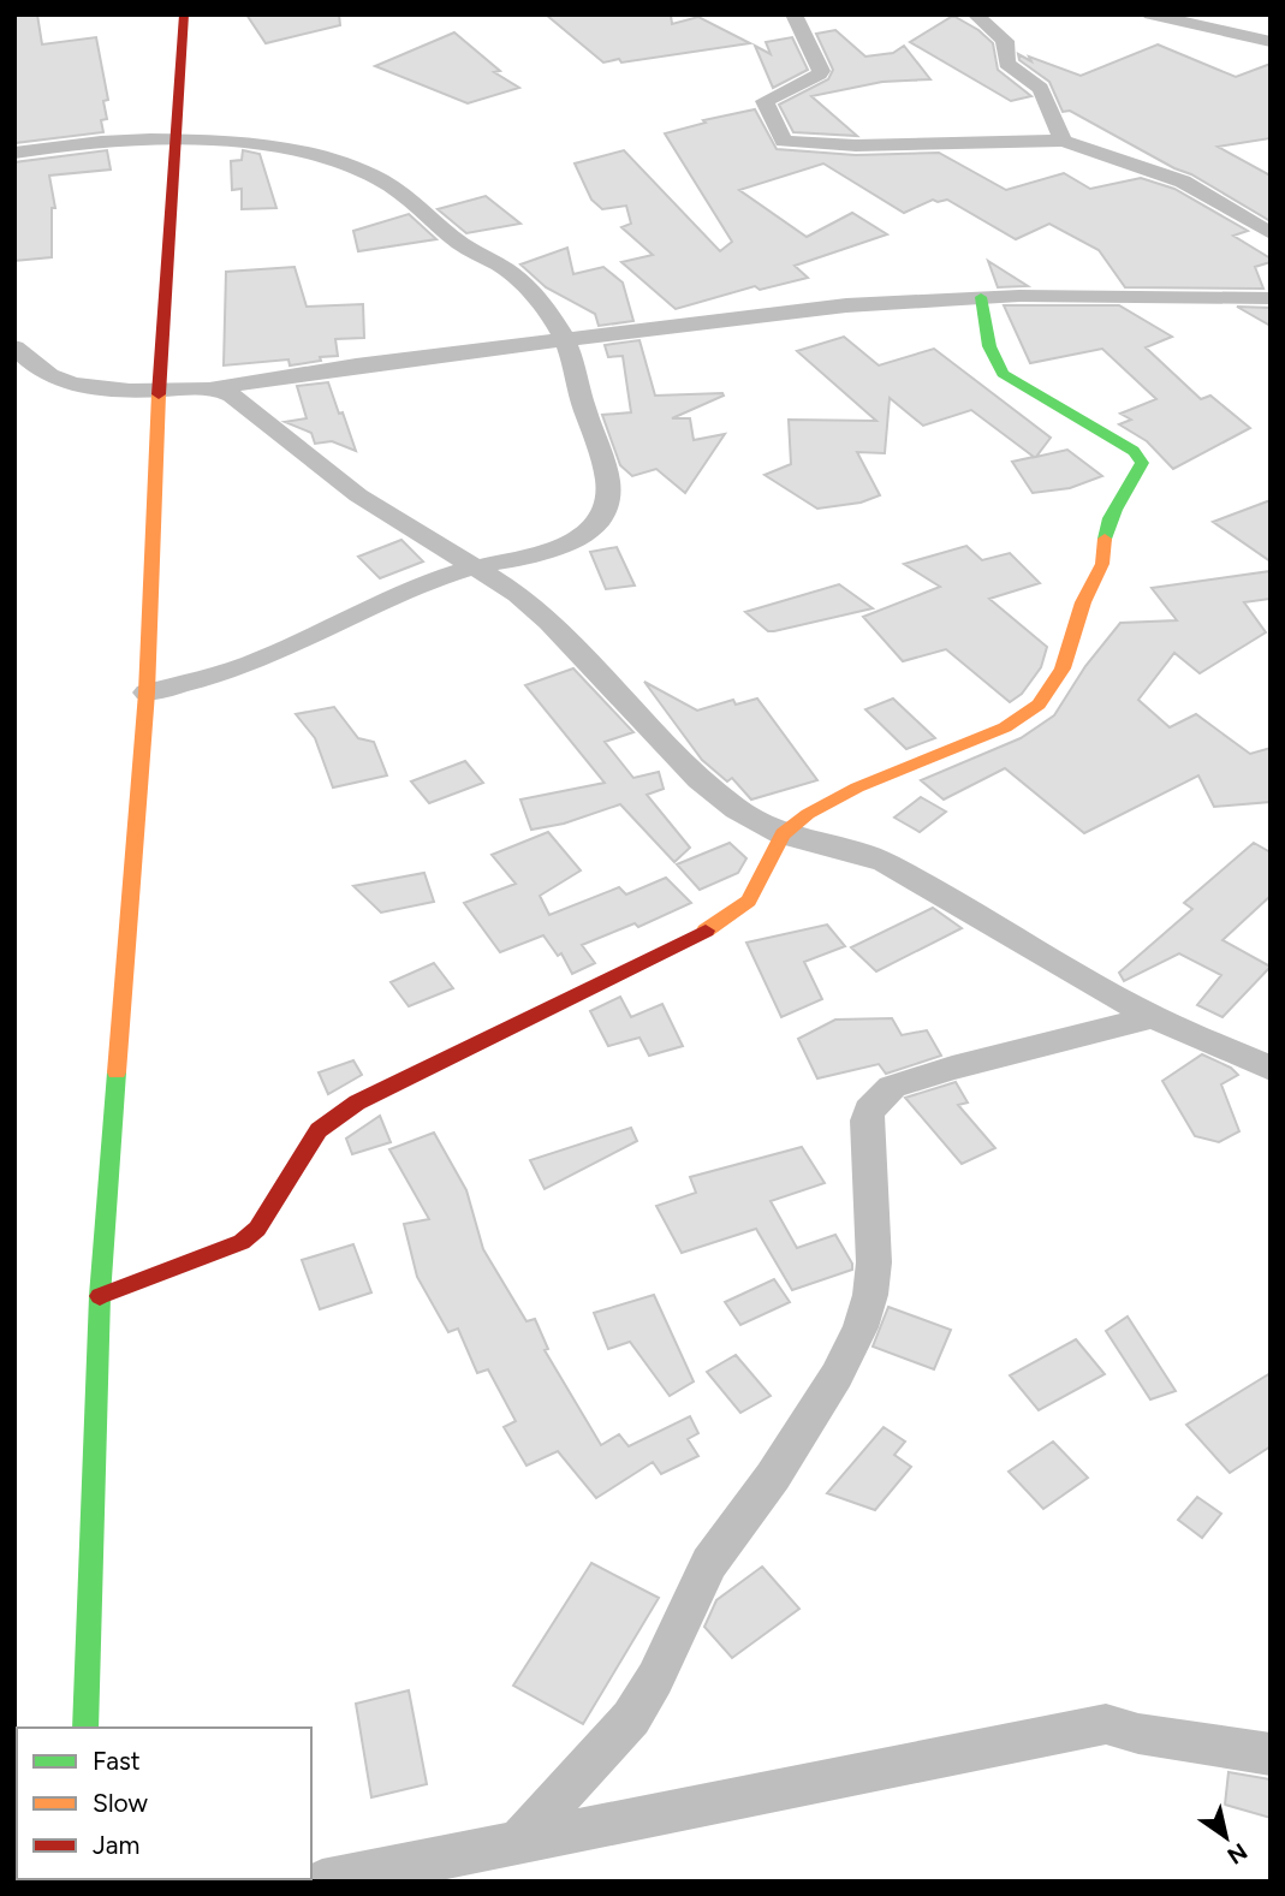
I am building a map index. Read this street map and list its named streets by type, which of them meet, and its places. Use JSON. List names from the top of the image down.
{
  "legend": ["Fast", "Slow", "Jam"],
  "north": "bottom right"
}
